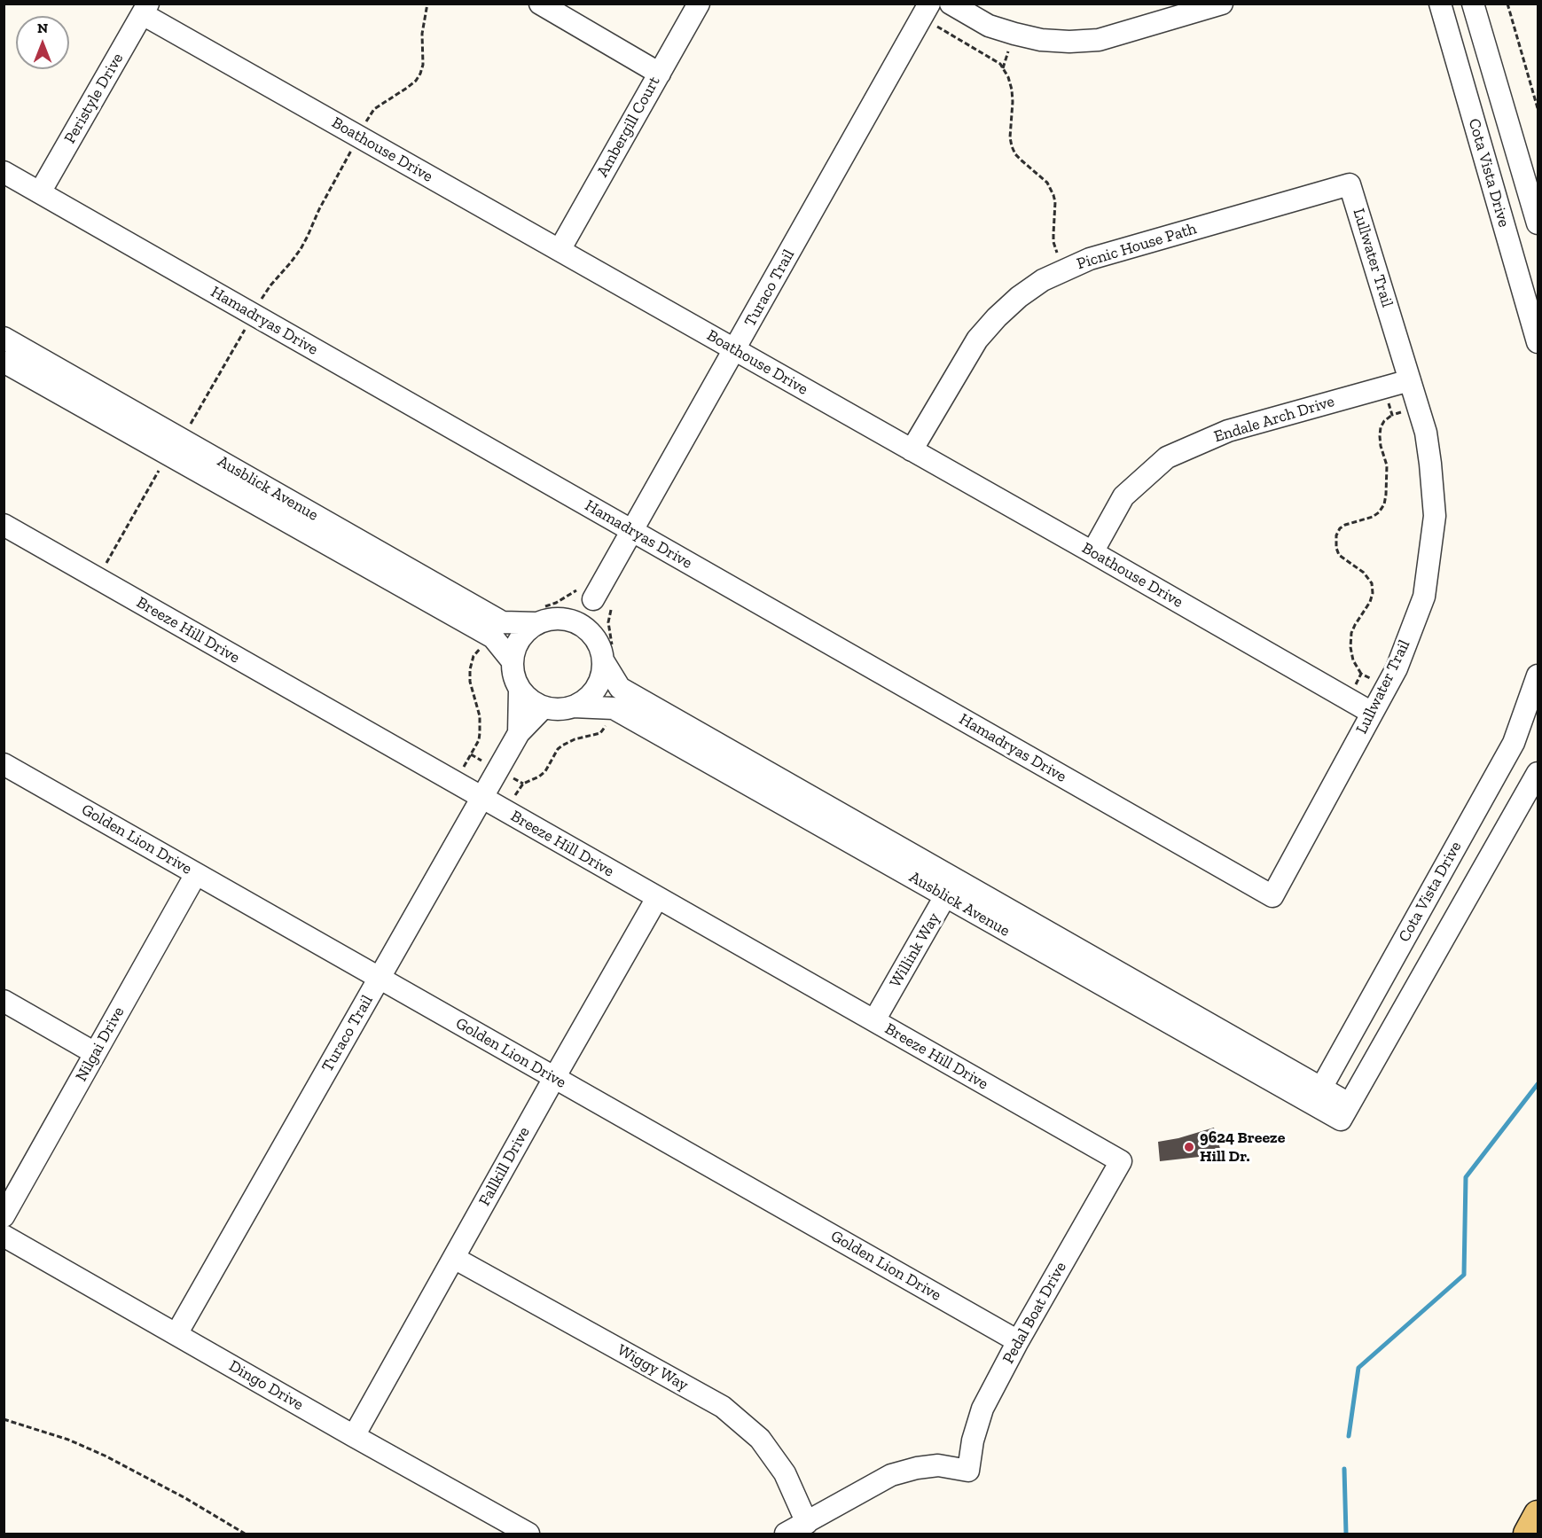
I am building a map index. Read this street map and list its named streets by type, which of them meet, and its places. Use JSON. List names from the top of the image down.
{
  "streets": {
    "street": [
      "Peristyle Drive",
      "Ambergill Court",
      "Boathouse Drive",
      "Cota Vista Drive",
      "Picnic House Path",
      "Lullwater Trail",
      "Turaco Trail",
      "Hamadryas Drive",
      "Endale Arch Drive",
      "Ausblick Avenue",
      "Breeze Hill Drive",
      "Golden Lion Drive",
      "Willink Way",
      "Nilgai Drive",
      "Fallkill Drive",
      "Pedal Boat Drive",
      "Wiggy Way",
      "Dingo Drive"
    ]
  },
  "crossings": [
    ["Peristyle Drive", "Boathouse Drive"],
    ["Peristyle Drive", "Hamadryas Drive"],
    ["Ambergill Court", "Boathouse Drive"],
    ["Boathouse Drive", "Picnic House Path"],
    ["Boathouse Drive", "Lullwater Trail"],
    ["Boathouse Drive", "Turaco Trail"],
    ["Boathouse Drive", "Endale Arch Drive"],
    ["Cota Vista Drive", "Ausblick Avenue"],
    ["Picnic House Path", "Lullwater Trail"],
    ["Lullwater Trail", "Hamadryas Drive"],
    ["Lullwater Trail", "Endale Arch Drive"],
    ["Turaco Trail", "Hamadryas Drive"],
    ["Turaco Trail", "Ausblick Avenue"],
    ["Turaco Trail", "Breeze Hill Drive"],
    ["Turaco Trail", "Golden Lion Drive"],
    ["Turaco Trail", "Dingo Drive"],
    ["Ausblick Avenue", "Willink Way"],
    ["Breeze Hill Drive", "Willink Way"],
    ["Breeze Hill Drive", "Fallkill Drive"],
    ["Breeze Hill Drive", "Pedal Boat Drive"],
    ["Golden Lion Drive", "Nilgai Drive"],
    ["Golden Lion Drive", "Fallkill Drive"],
    ["Golden Lion Drive", "Pedal Boat Drive"],
    ["Fallkill Drive", "Wiggy Way"],
    ["Fallkill Drive", "Dingo Drive"],
    ["Pedal Boat Drive", "Wiggy Way"]
  ],
  "places": ["9624 Breeze Hill Dr."],
  "north": "top"
}
